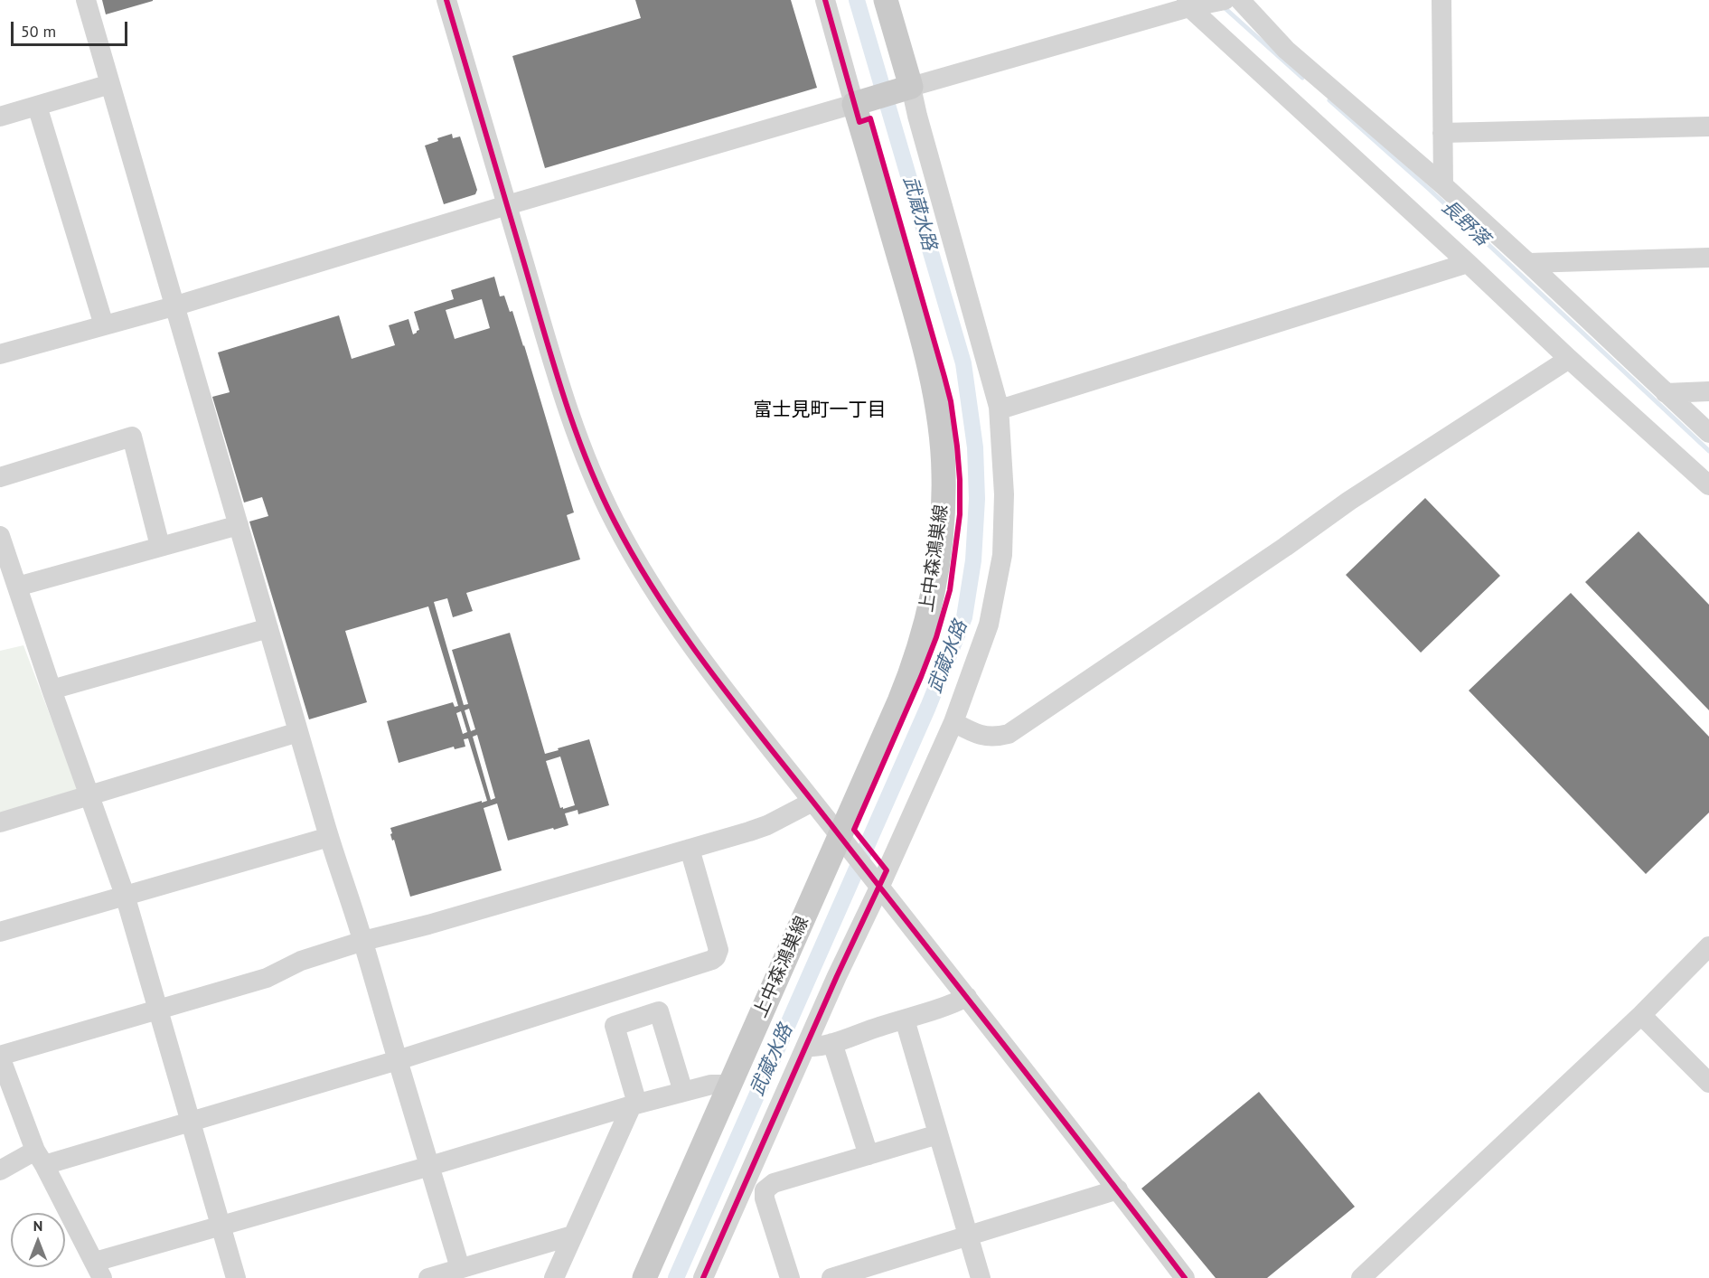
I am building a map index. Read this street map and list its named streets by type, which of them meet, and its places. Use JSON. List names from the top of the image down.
{
  "streets": {
    "main road": ["上中森鴻巣線"]
  },
  "districts": ["富士見町一丁目"],
  "water": ["武蔵水路", "長野落"],
  "scale_bar": "50 m",
  "north": "top"
}
